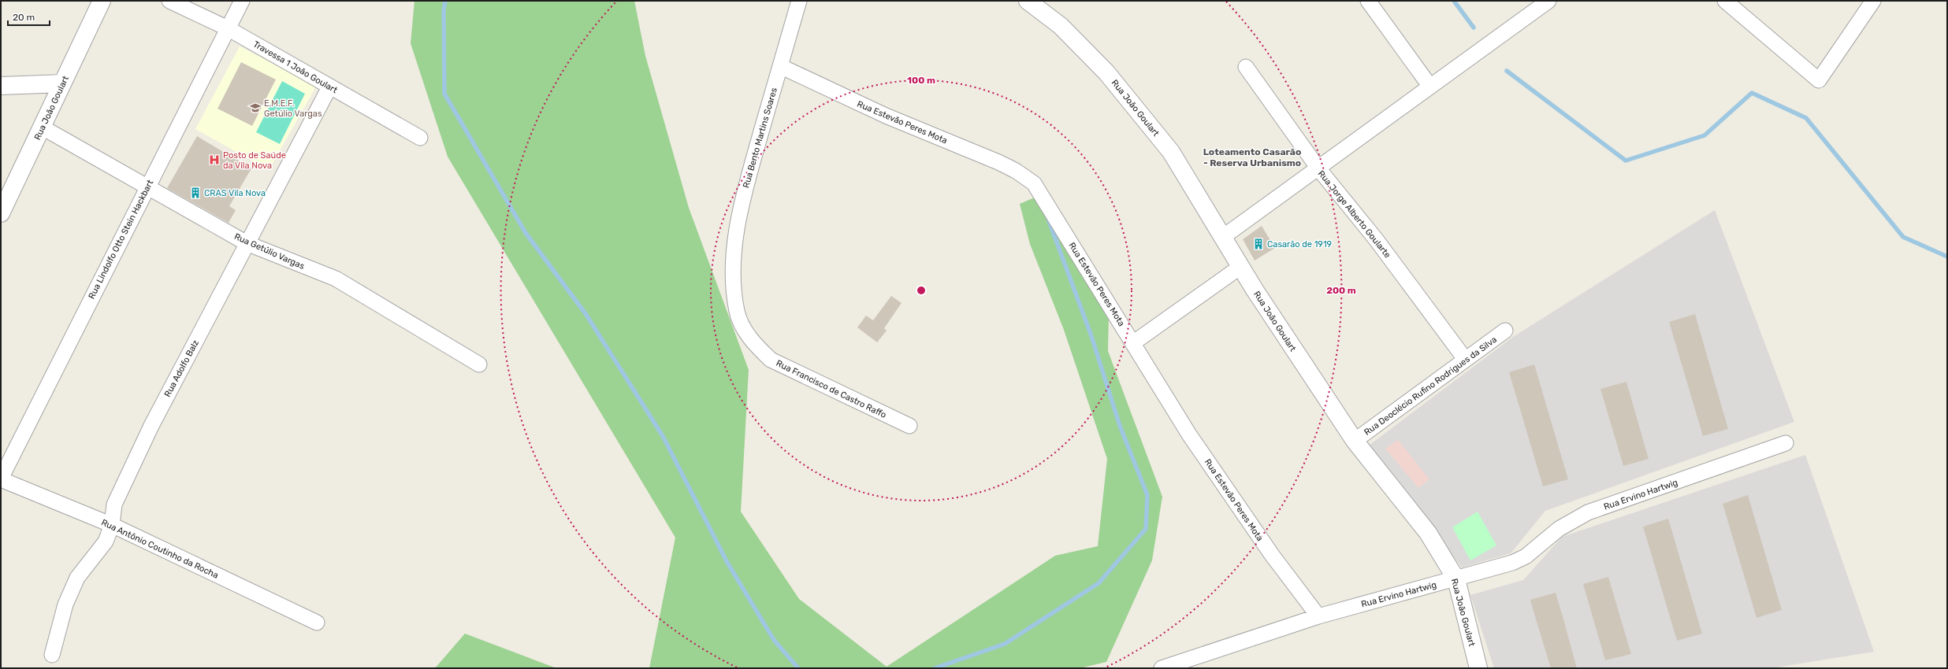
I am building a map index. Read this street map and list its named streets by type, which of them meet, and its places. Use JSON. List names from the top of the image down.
{
  "streets": {
    "street": [
      "Travessa 1 João Goulart",
      "Rua João Goulart",
      "Rua Estevão Peres Mota",
      "Rua Bento Martins Soares",
      "Rua Jorge Alberto Goularte",
      "Rua Lindolfo Otto Stein Hackbart",
      "Rua Getúlio Vargas",
      "Rua Adolfo Balz",
      "Rua Deoclécio Rufino Rodrigues da Silva",
      "Rua Francisco de Castro Raffo",
      "Rua Ervino Hartwig",
      "Rua Antônio Coutinho da Rocha"
    ]
  },
  "crossings": [
    ["Travessa 1 João Goulart", "Rua Lindolfo Otto Stein Hackbart"],
    ["Travessa 1 João Goulart", "Rua Adolfo Balz"],
    ["Rua João Goulart", "Rua Getúlio Vargas"],
    ["Rua João Goulart", "Rua Deoclécio Rufino Rodrigues da Silva"],
    ["Rua João Goulart", "Rua Ervino Hartwig"],
    ["Rua Estevão Peres Mota", "Rua Bento Martins Soares"],
    ["Rua Estevão Peres Mota", "Rua Ervino Hartwig"],
    ["Rua Bento Martins Soares", "Rua Francisco de Castro Raffo"],
    ["Rua Jorge Alberto Goularte", "Rua Deoclécio Rufino Rodrigues da Silva"],
    ["Rua Lindolfo Otto Stein Hackbart", "Rua Getúlio Vargas"],
    ["Rua Lindolfo Otto Stein Hackbart", "Rua Antônio Coutinho da Rocha"],
    ["Rua Getúlio Vargas", "Rua Adolfo Balz"],
    ["Rua Adolfo Balz", "Rua Antônio Coutinho da Rocha"]
  ],
  "districts": ["Loteamento Casarão - Reserva Urbanismo"],
  "places": {
    "school or university": ["E.M.E.F. Getúlio Vargas"],
    "hospital": ["Posto de Saúde da Vila Nova"],
    "building": ["CRAS Vila Nova", "Casarão de 1919"]
  },
  "scale_bar": "20 m",
  "rings": ["100 m", "200 m"]
}
